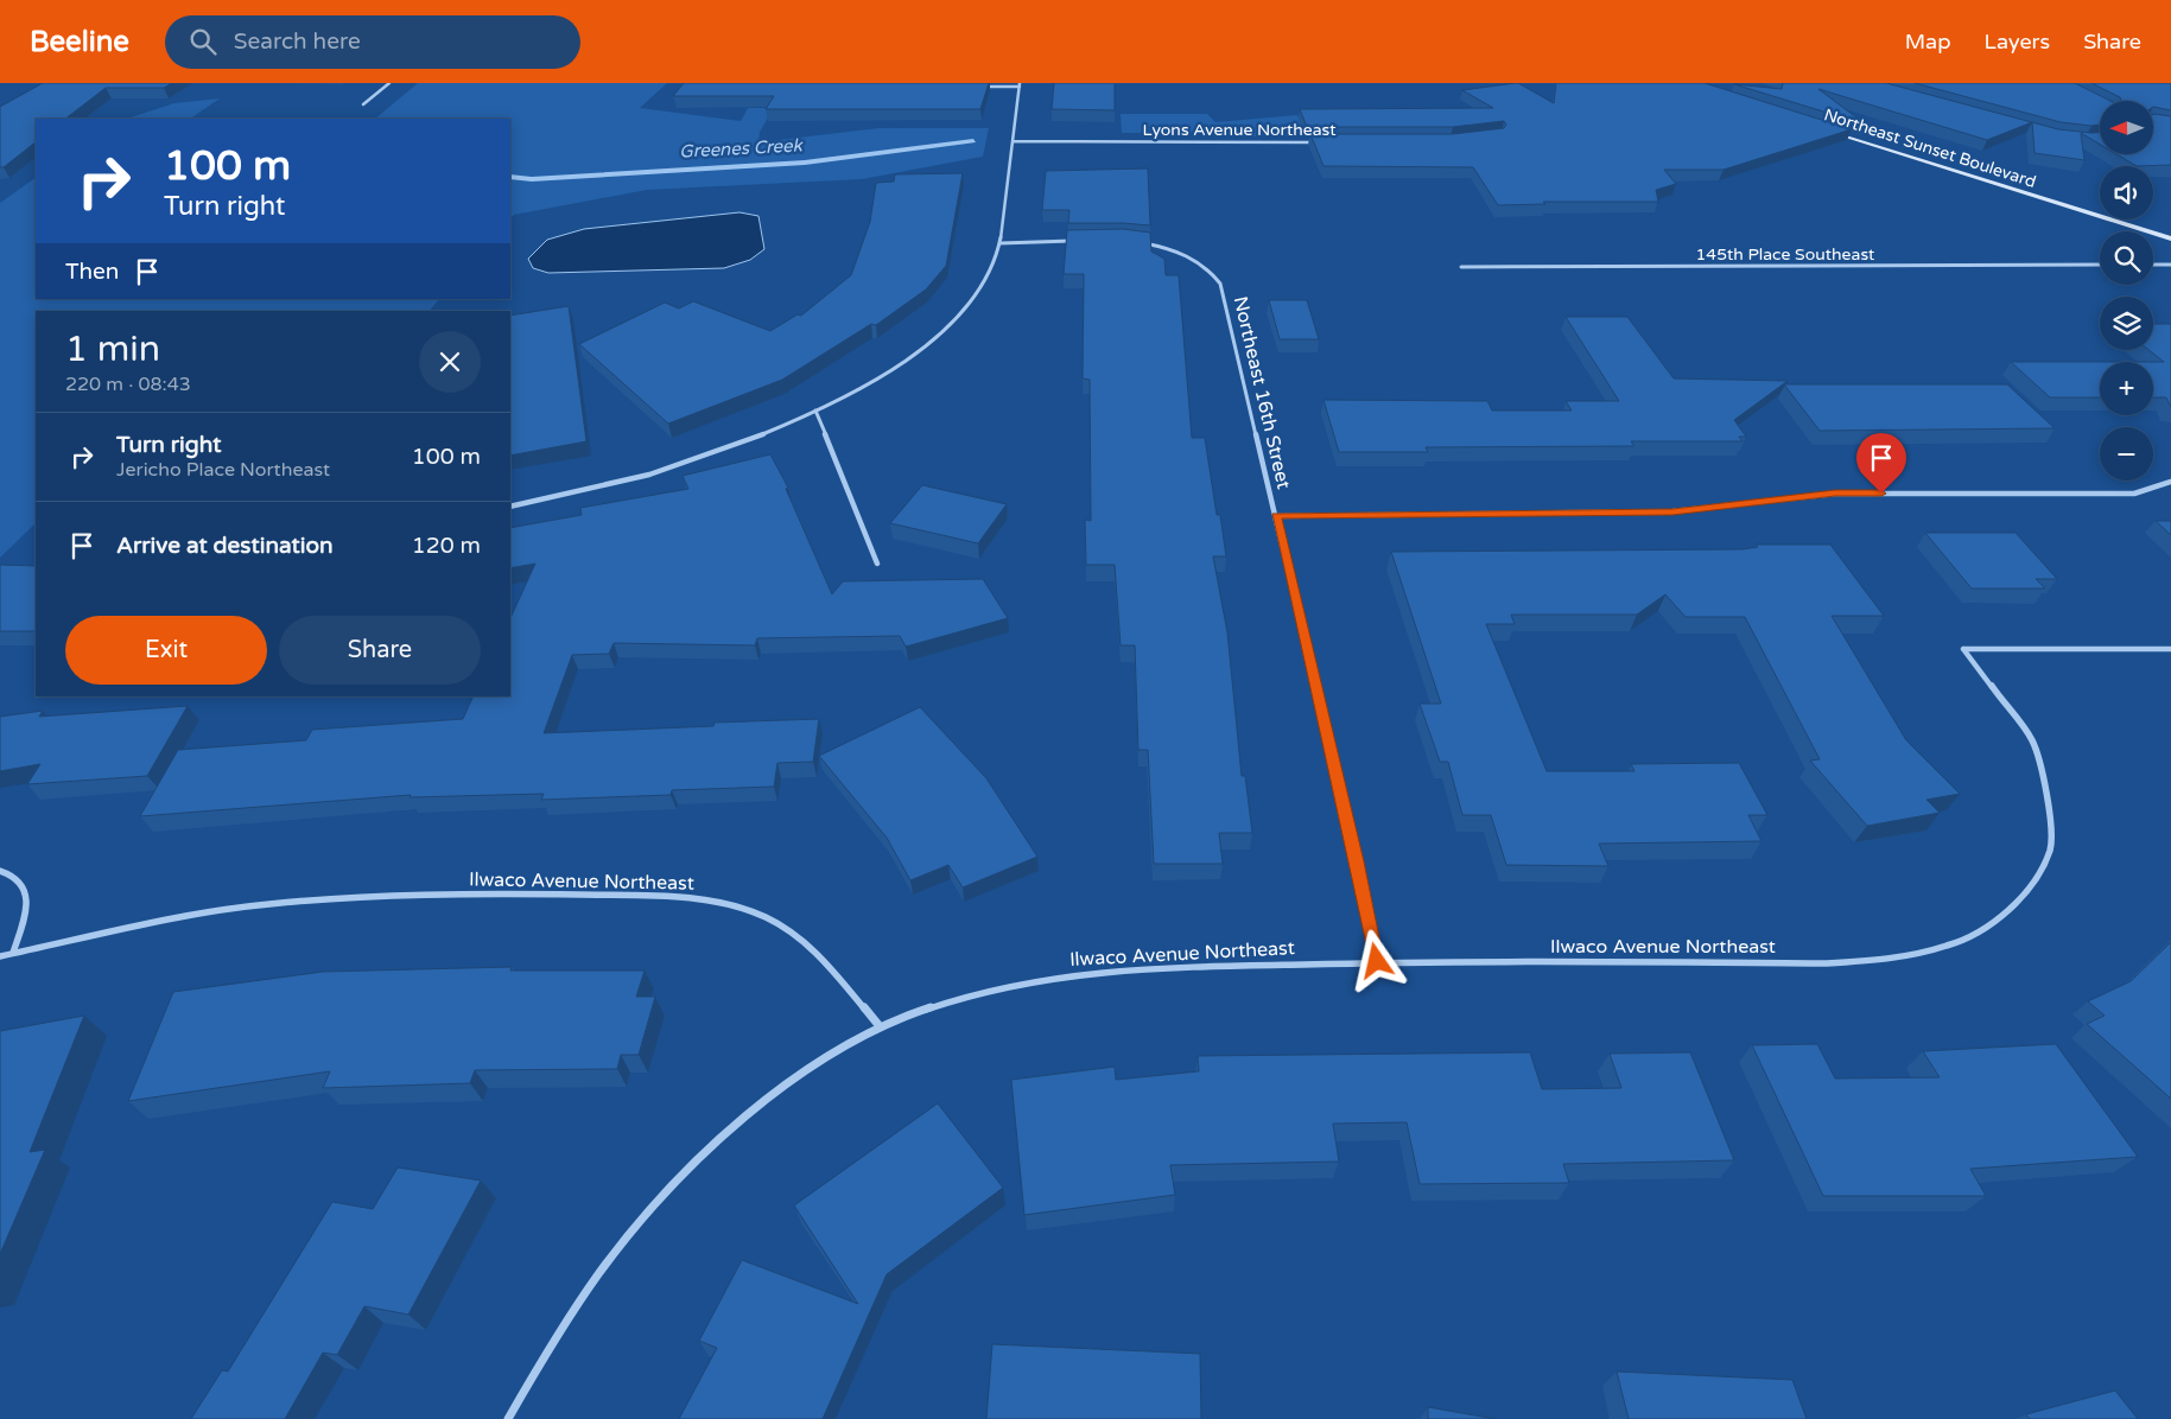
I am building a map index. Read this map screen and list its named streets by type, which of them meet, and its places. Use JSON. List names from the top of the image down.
{
  "streets": {
    "main road": ["Northeast Sunset Boulevard"],
    "street": [
      "Lyons Avenue Northeast",
      "145th Place Southeast",
      "Northeast 16th Street",
      "Ilwaco Avenue Northeast"
    ]
  },
  "crossings": [
    ["Northeast 16th Street", "Ilwaco Avenue Northeast"]
  ],
  "water": ["Greenes Creek"],
  "north": "left",
  "page": {
    "header": "Beeline",
    "search": "Search here",
    "nav": ["Map", "Layers", "Share"],
    "map_buttons": ["+", "−"],
    "turn": ["100 m", "Turn right"],
    "then": "Then",
    "heading": ["1 min", "220 m · 08:43"],
    "list": [
      {
        "name": "Turn right",
        "note": "Jericho Place Northeast",
        "value": "100 m"
      },
      {
        "name": "Arrive at destination",
        "value": "120 m"
      }
    ],
    "buttons": ["Exit", "Share"]
  }
}
